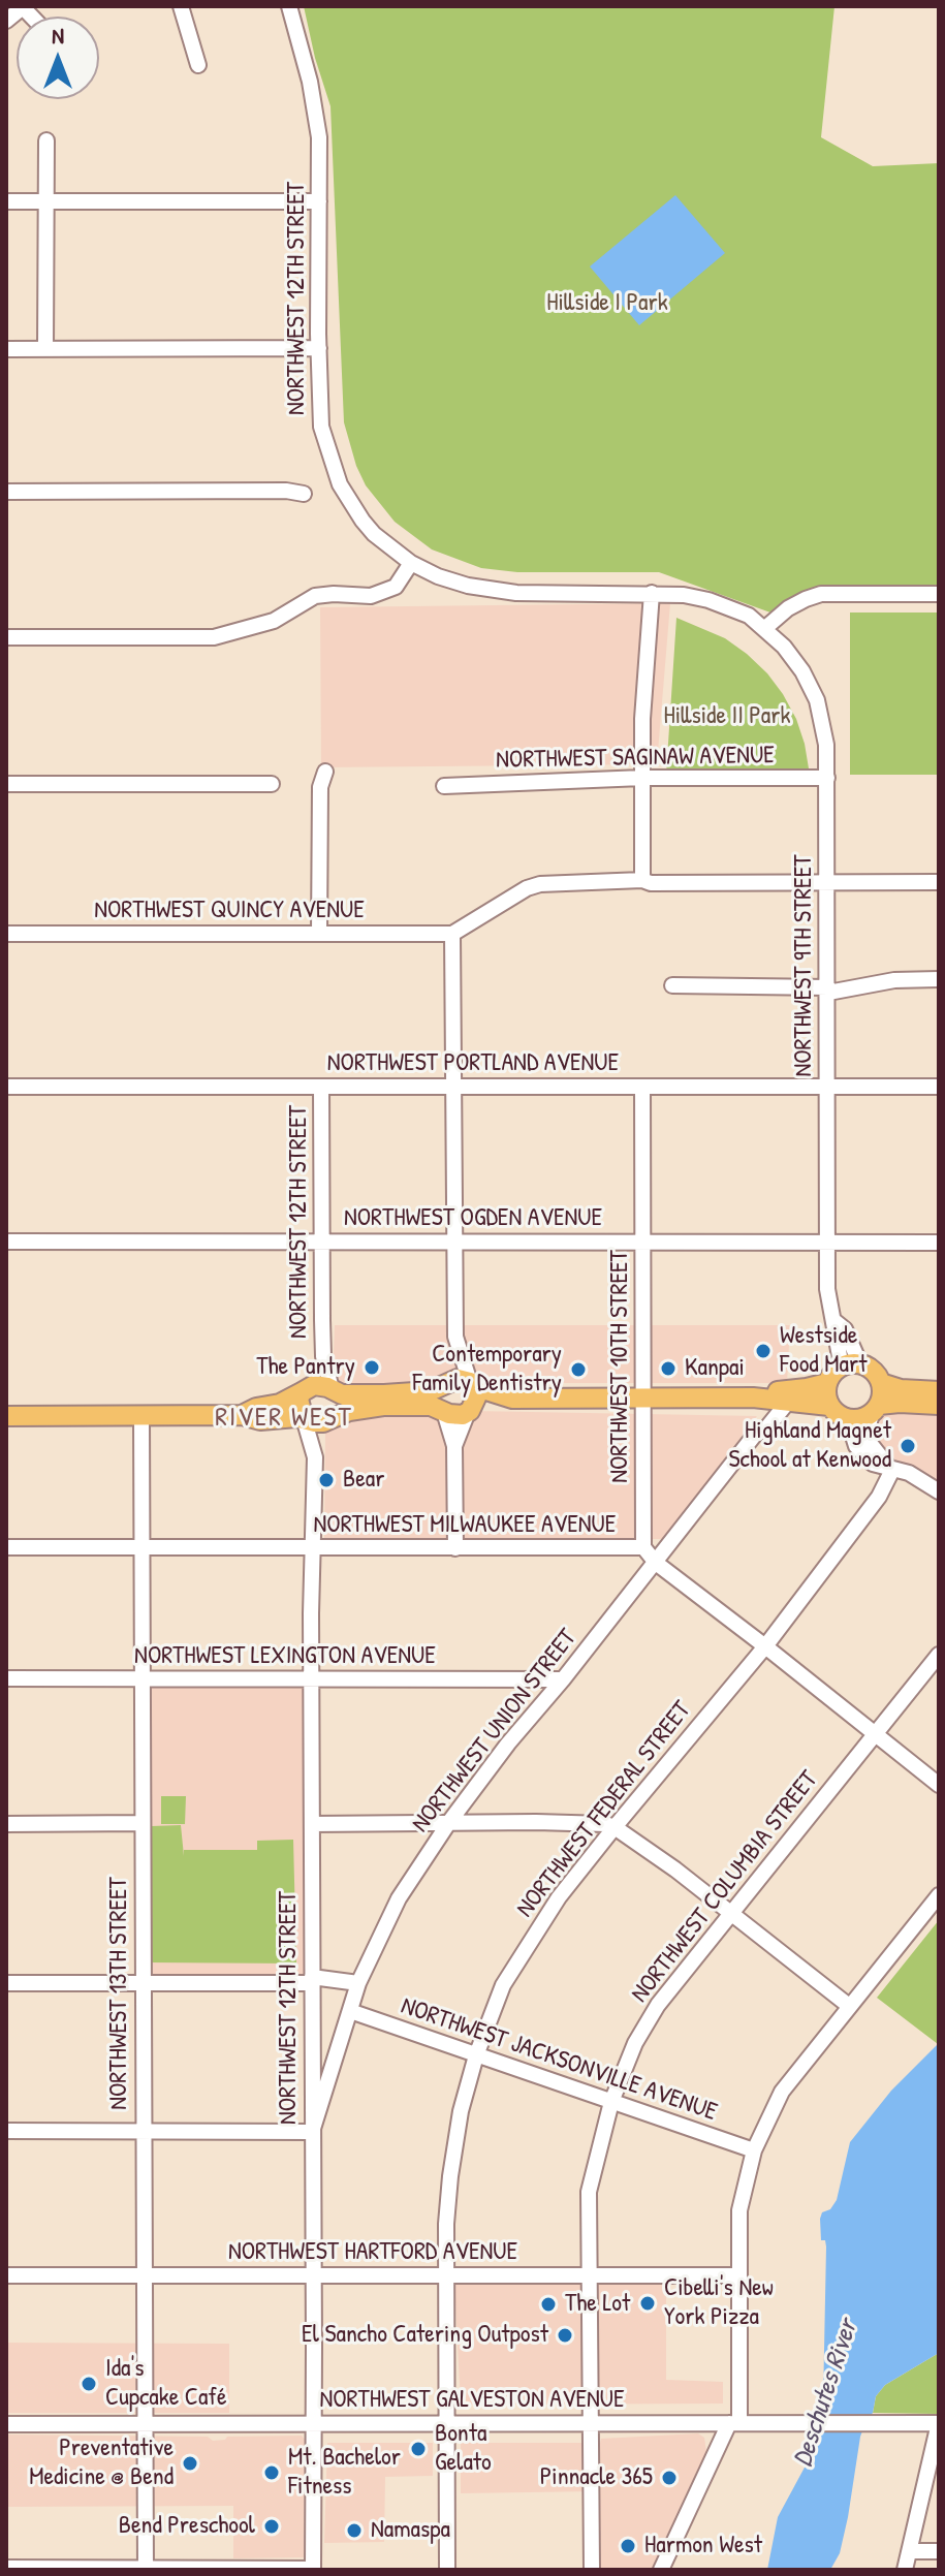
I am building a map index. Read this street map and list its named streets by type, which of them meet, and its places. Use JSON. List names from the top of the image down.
{
  "streets": {
    "street": [
      "NORTHWEST 12TH STREET",
      "NORTHWEST SAGINAW AVENUE",
      "NORTHWEST QUINCY AVENUE",
      "NORTHWEST 9TH STREET",
      "NORTHWEST PORTLAND AVENUE",
      "NORTHWEST OGDEN AVENUE",
      "NORTHWEST 10TH STREET",
      "NORTHWEST MILWAUKEE AVENUE",
      "NORTHWEST LEXINGTON AVENUE",
      "NORTHWEST UNION STREET",
      "NORTHWEST FEDERAL STREET",
      "NORTHWEST COLUMBIA STREET",
      "NORTHWEST 13TH STREET",
      "NORTHWEST JACKSONVILLE AVENUE",
      "NORTHWEST HARTFORD AVENUE",
      "NORTHWEST GALVESTON AVENUE"
    ]
  },
  "crossings": [
    ["NORTHWEST 12TH STREET", "NORTHWEST 9TH STREET"],
    ["NORTHWEST 12TH STREET", "NORTHWEST PORTLAND AVENUE"],
    ["NORTHWEST 12TH STREET", "NORTHWEST OGDEN AVENUE"],
    ["NORTHWEST 12TH STREET", "NORTHWEST MILWAUKEE AVENUE"],
    ["NORTHWEST 12TH STREET", "NORTHWEST LEXINGTON AVENUE"],
    ["NORTHWEST 12TH STREET", "NORTHWEST UNION STREET"],
    ["NORTHWEST 12TH STREET", "NORTHWEST HARTFORD AVENUE"],
    ["NORTHWEST 12TH STREET", "NORTHWEST GALVESTON AVENUE"],
    ["NORTHWEST SAGINAW AVENUE", "NORTHWEST 9TH STREET"],
    ["NORTHWEST 9TH STREET", "NORTHWEST PORTLAND AVENUE"],
    ["NORTHWEST 9TH STREET", "NORTHWEST OGDEN AVENUE"],
    ["NORTHWEST PORTLAND AVENUE", "NORTHWEST 10TH STREET"],
    ["NORTHWEST OGDEN AVENUE", "NORTHWEST 10TH STREET"],
    ["NORTHWEST 10TH STREET", "NORTHWEST MILWAUKEE AVENUE"],
    ["NORTHWEST MILWAUKEE AVENUE", "NORTHWEST UNION STREET"],
    ["NORTHWEST MILWAUKEE AVENUE", "NORTHWEST FEDERAL STREET"],
    ["NORTHWEST MILWAUKEE AVENUE", "NORTHWEST COLUMBIA STREET"],
    ["NORTHWEST MILWAUKEE AVENUE", "NORTHWEST 13TH STREET"],
    ["NORTHWEST LEXINGTON AVENUE", "NORTHWEST UNION STREET"],
    ["NORTHWEST LEXINGTON AVENUE", "NORTHWEST 13TH STREET"],
    ["NORTHWEST UNION STREET", "NORTHWEST JACKSONVILLE AVENUE"],
    ["NORTHWEST FEDERAL STREET", "NORTHWEST JACKSONVILLE AVENUE"],
    ["NORTHWEST FEDERAL STREET", "NORTHWEST HARTFORD AVENUE"],
    ["NORTHWEST FEDERAL STREET", "NORTHWEST GALVESTON AVENUE"],
    ["NORTHWEST COLUMBIA STREET", "NORTHWEST JACKSONVILLE AVENUE"],
    ["NORTHWEST COLUMBIA STREET", "NORTHWEST HARTFORD AVENUE"],
    ["NORTHWEST COLUMBIA STREET", "NORTHWEST GALVESTON AVENUE"],
    ["NORTHWEST 13TH STREET", "NORTHWEST HARTFORD AVENUE"],
    ["NORTHWEST 13TH STREET", "NORTHWEST GALVESTON AVENUE"]
  ],
  "districts": ["RIVER WEST"],
  "water": ["Deschutes River"],
  "parks": ["Hillside I Park", "Hillside II Park"],
  "places": [
    "Westside Food Mart",
    "The Pantry",
    "Kanpai",
    "Contemporary Family Dentistry",
    "Highland Magnet School at Kenwood",
    "Bear",
    "Cibelli's New York Pizza",
    "The Lot",
    "El Sancho Catering Outpost",
    "Ida's Cupcake Café",
    "Bonta Gelato",
    "Preventative Medicine @ Bend",
    "Mt. Bachelor Fitness",
    "Pinnacle 365",
    "Bend Preschool",
    "Namaspa",
    "Harmon West"
  ],
  "north": "top"
}
